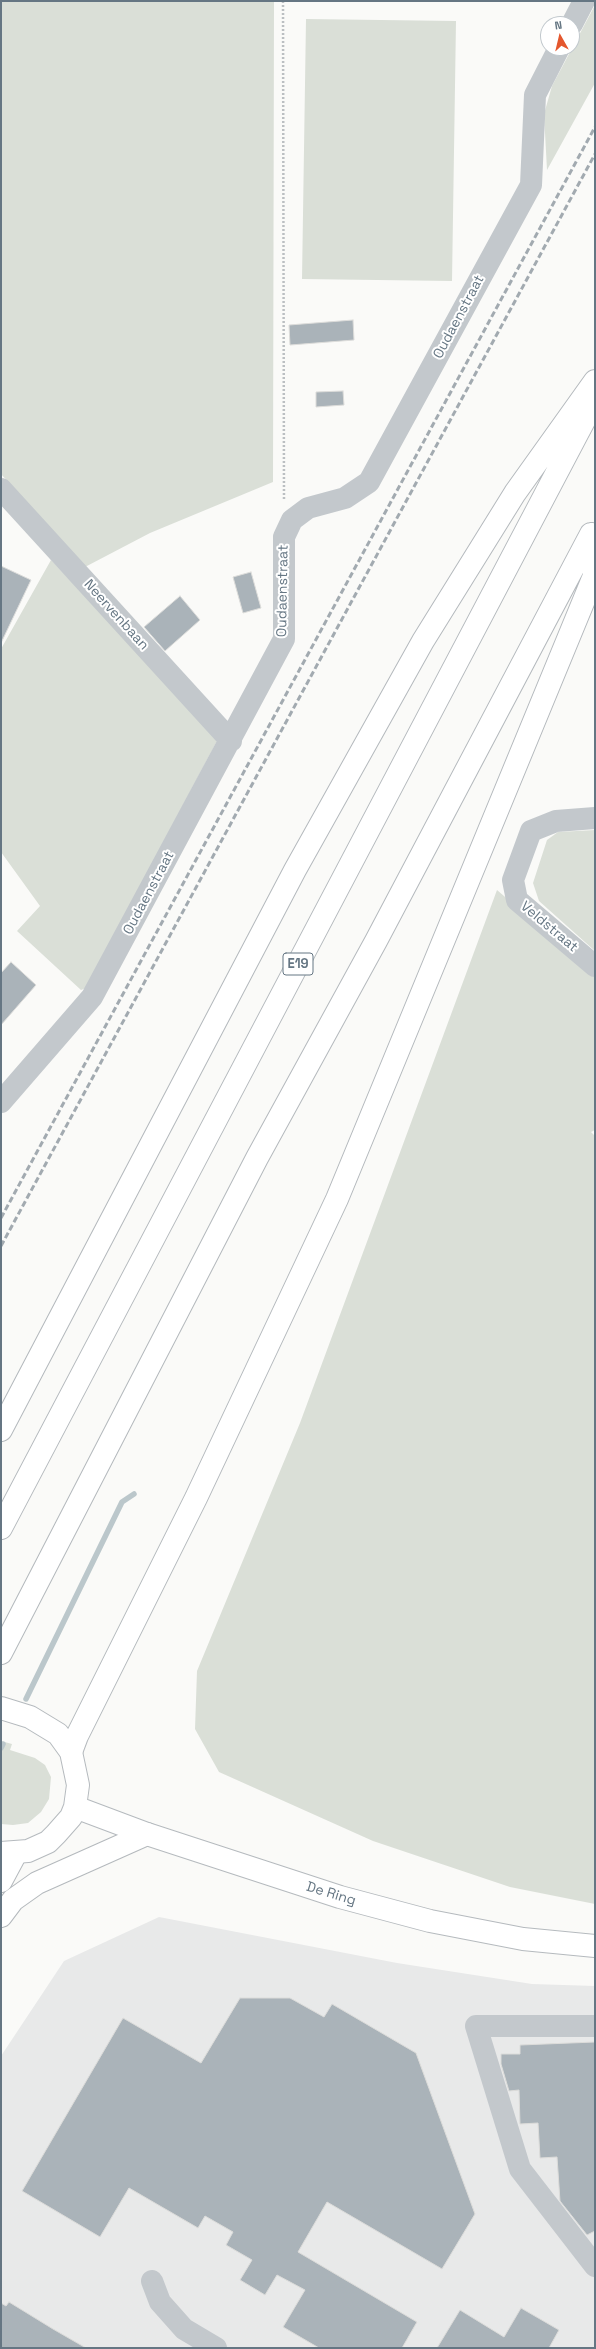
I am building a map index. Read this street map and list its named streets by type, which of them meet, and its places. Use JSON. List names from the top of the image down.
{
  "streets": {
    "main road": ["E19", "De Ring"],
    "street": ["Oudaenstraat", "Neervenbaan", "Veldstraat"]
  },
  "crossings": [
    ["Oudaenstraat", "Neervenbaan"]
  ],
  "north": "top"
}
